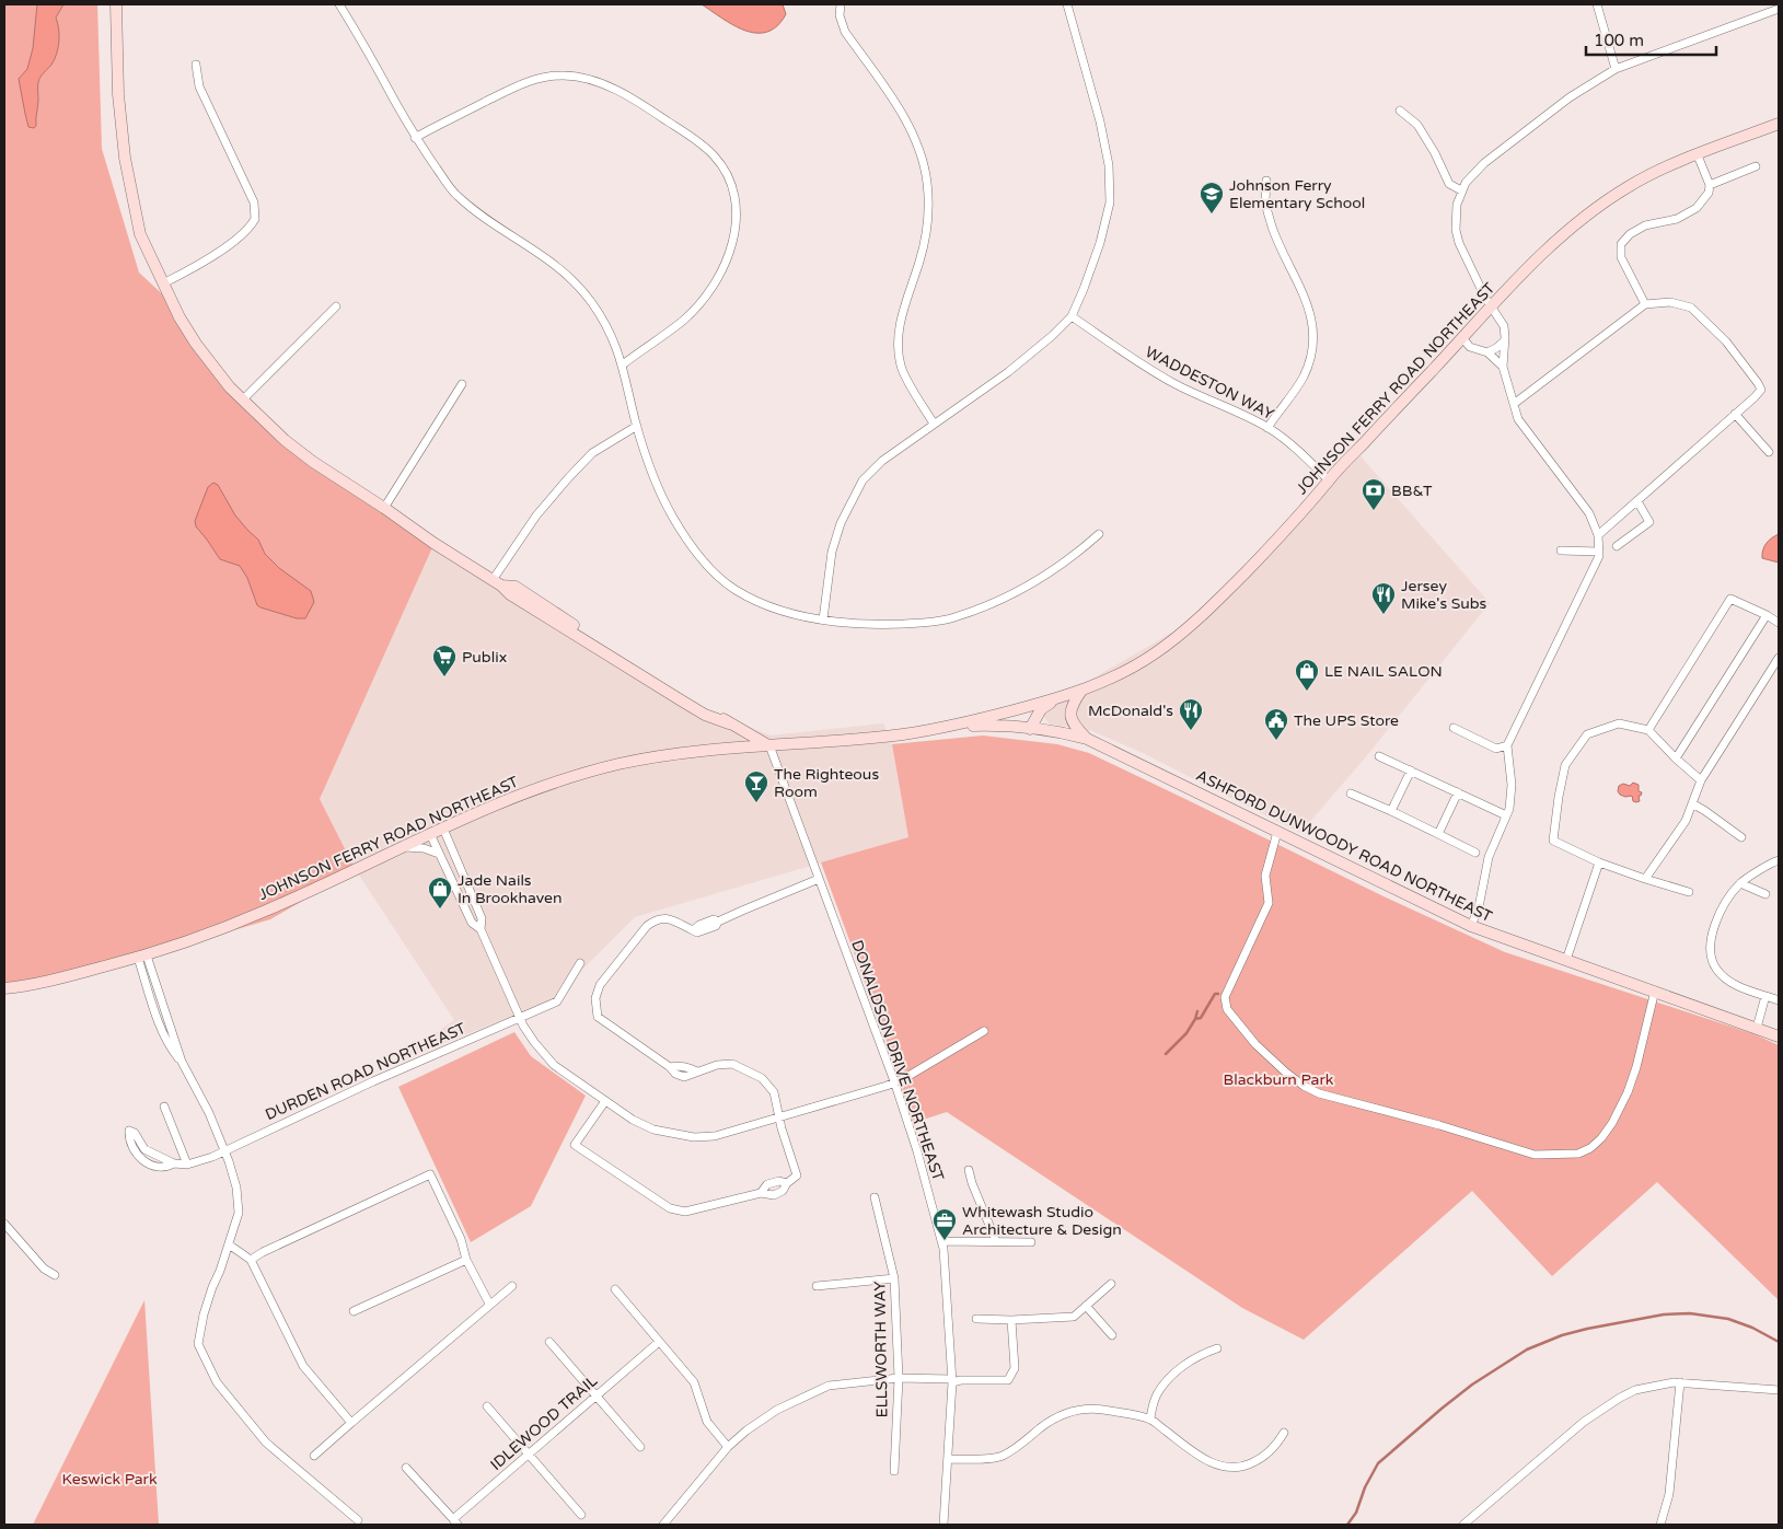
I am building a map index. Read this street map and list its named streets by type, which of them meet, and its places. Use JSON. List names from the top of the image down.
{
  "streets": {
    "main road": ["JOHNSON FERRY ROAD NORTHEAST", "ASHFORD DUNWOODY ROAD NORTHEAST"],
    "street": [
      "WADDESTON WAY",
      "DONALDSON DRIVE NORTHEAST",
      "DURDEN ROAD NORTHEAST",
      "ELLSWORTH WAY",
      "IDLEWOOD TRAIL"
    ]
  },
  "crossings": [
    ["WADDESTON WAY", "JOHNSON FERRY ROAD NORTHEAST"],
    ["JOHNSON FERRY ROAD NORTHEAST", "ASHFORD DUNWOODY ROAD NORTHEAST"],
    ["JOHNSON FERRY ROAD NORTHEAST", "DONALDSON DRIVE NORTHEAST"]
  ],
  "parks": ["Blackburn Park", "Keswick Park"],
  "places": {
    "school or university": ["Johnson Ferry Elementary School"],
    "bank": ["BB&T"],
    "restaurant": ["Jersey Mike's Subs", "McDonald's"],
    "supermarket": ["Publix"],
    "shop": ["LE NAIL SALON", "Jade Nails In Brookhaven"],
    "public building": ["The UPS Store"],
    "bar": ["The Righteous Room"],
    "office": ["Whitewash Studio Architecture & Design"]
  },
  "scale_bar": "100 m"
}
